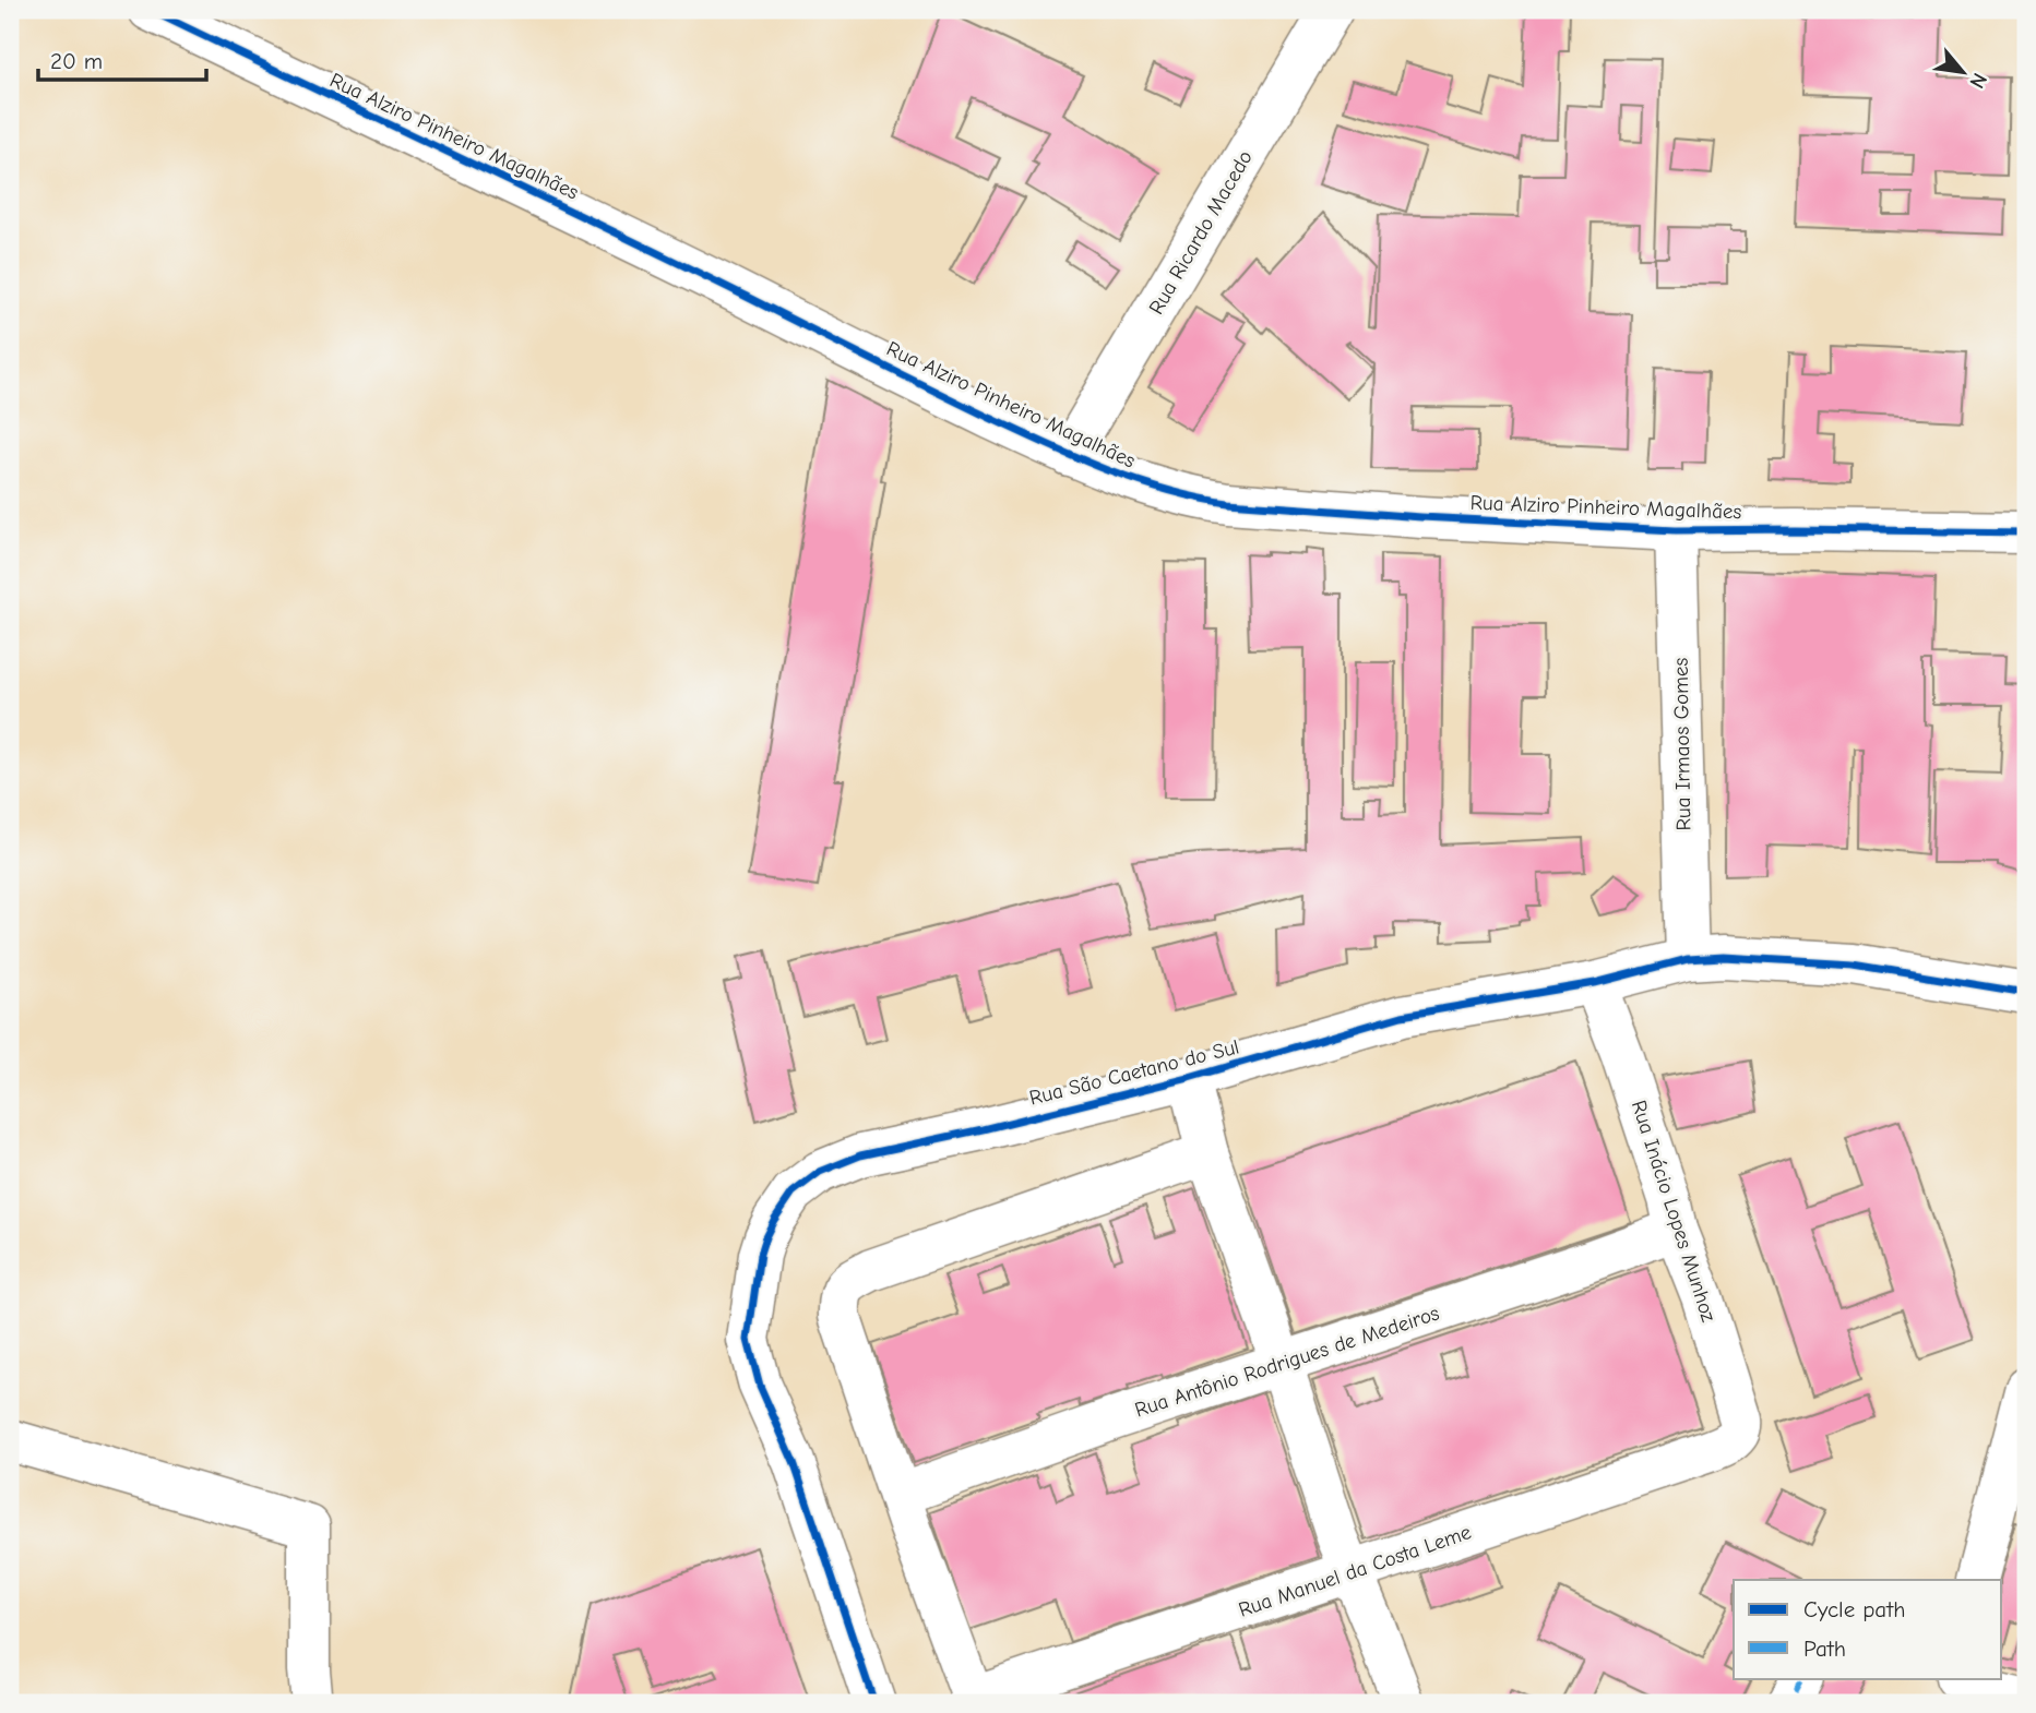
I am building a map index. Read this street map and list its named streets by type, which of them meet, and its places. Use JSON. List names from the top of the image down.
{
  "streets": {
    "street": [
      "Rua Alziro Pinheiro Magalhães",
      "Rua Ricardo Macedo",
      "Rua Irmaos Gomes",
      "Rua São Caetano do Sul",
      "Rua Inácio Lopes Munhoz",
      "Rua Antônio Rodrigues de Medeiros",
      "Rua Manuel da Costa Leme"
    ]
  },
  "crossings": [
    ["Rua Alziro Pinheiro Magalhães", "Rua Ricardo Macedo"],
    ["Rua Alziro Pinheiro Magalhães", "Rua Irmaos Gomes"],
    ["Rua Irmaos Gomes", "Rua São Caetano do Sul"],
    ["Rua São Caetano do Sul", "Rua Inácio Lopes Munhoz"],
    ["Rua Inácio Lopes Munhoz", "Rua Antônio Rodrigues de Medeiros"],
    ["Rua Inácio Lopes Munhoz", "Rua Manuel da Costa Leme"]
  ],
  "legend": ["Cycle path", "Path"],
  "scale_bar": "20 m",
  "north": "bottom right"
}
